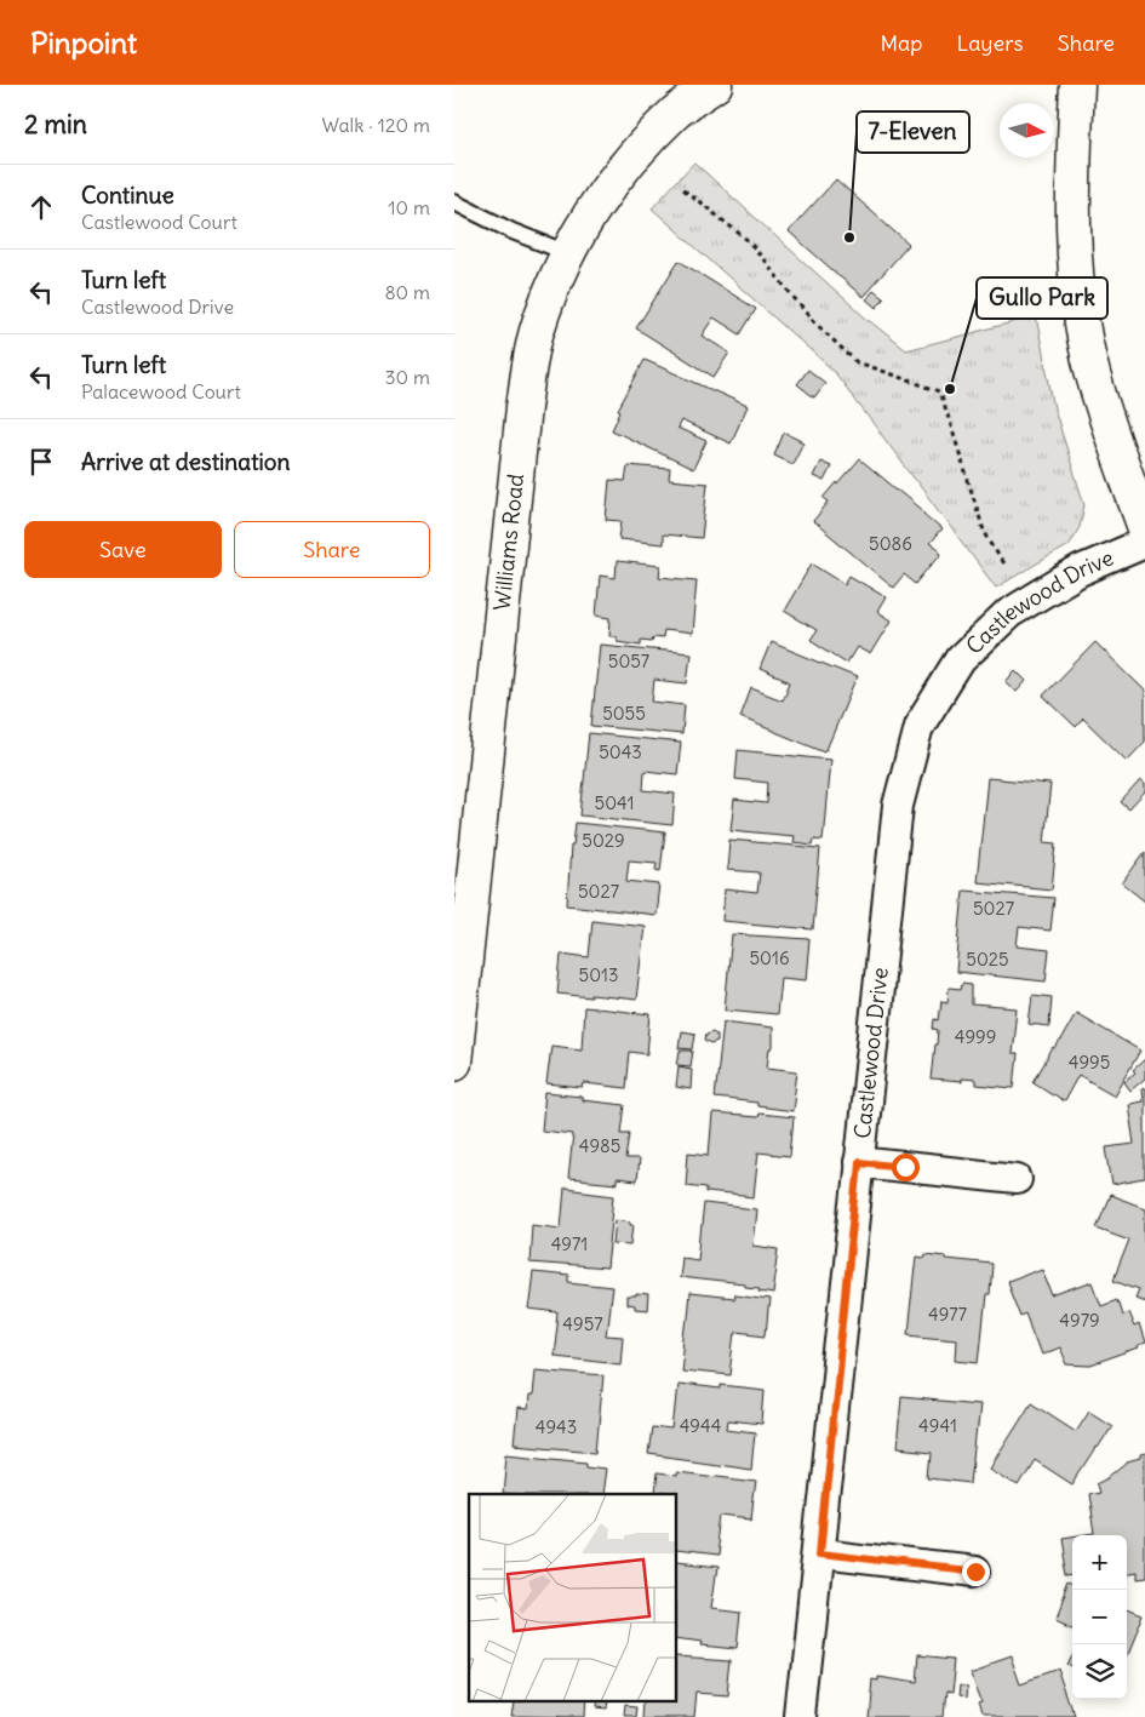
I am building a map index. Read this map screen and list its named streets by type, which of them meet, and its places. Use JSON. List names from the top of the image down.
{
  "streets": {
    "street": ["Williams Road", "Castlewood Drive"]
  },
  "places": ["7-Eleven", "Gullo Park"],
  "house_numbers": [
    "5086",
    "5057",
    "5055",
    "5043",
    "5041",
    "5029",
    "5027",
    "5027",
    "5016",
    "5025",
    "5013",
    "4999",
    "4995",
    "4985",
    "4971",
    "4977",
    "4979",
    "4957",
    "4944",
    "4941",
    "4943"
  ],
  "north": "right",
  "page": {
    "header": "Pinpoint",
    "nav": ["Map", "Layers", "Share"],
    "heading": ["2 min", "Walk · 120 m"],
    "list": [
      ["Continue", "Castlewood Court", "10 m"],
      ["Turn left", "Castlewood Drive", "80 m"],
      ["Turn left", "Palacewood Court", "30 m"],
      "Arrive at destination"
    ],
    "buttons": ["Save", "Share"],
    "map_buttons": ["+", "−"]
  }
}
